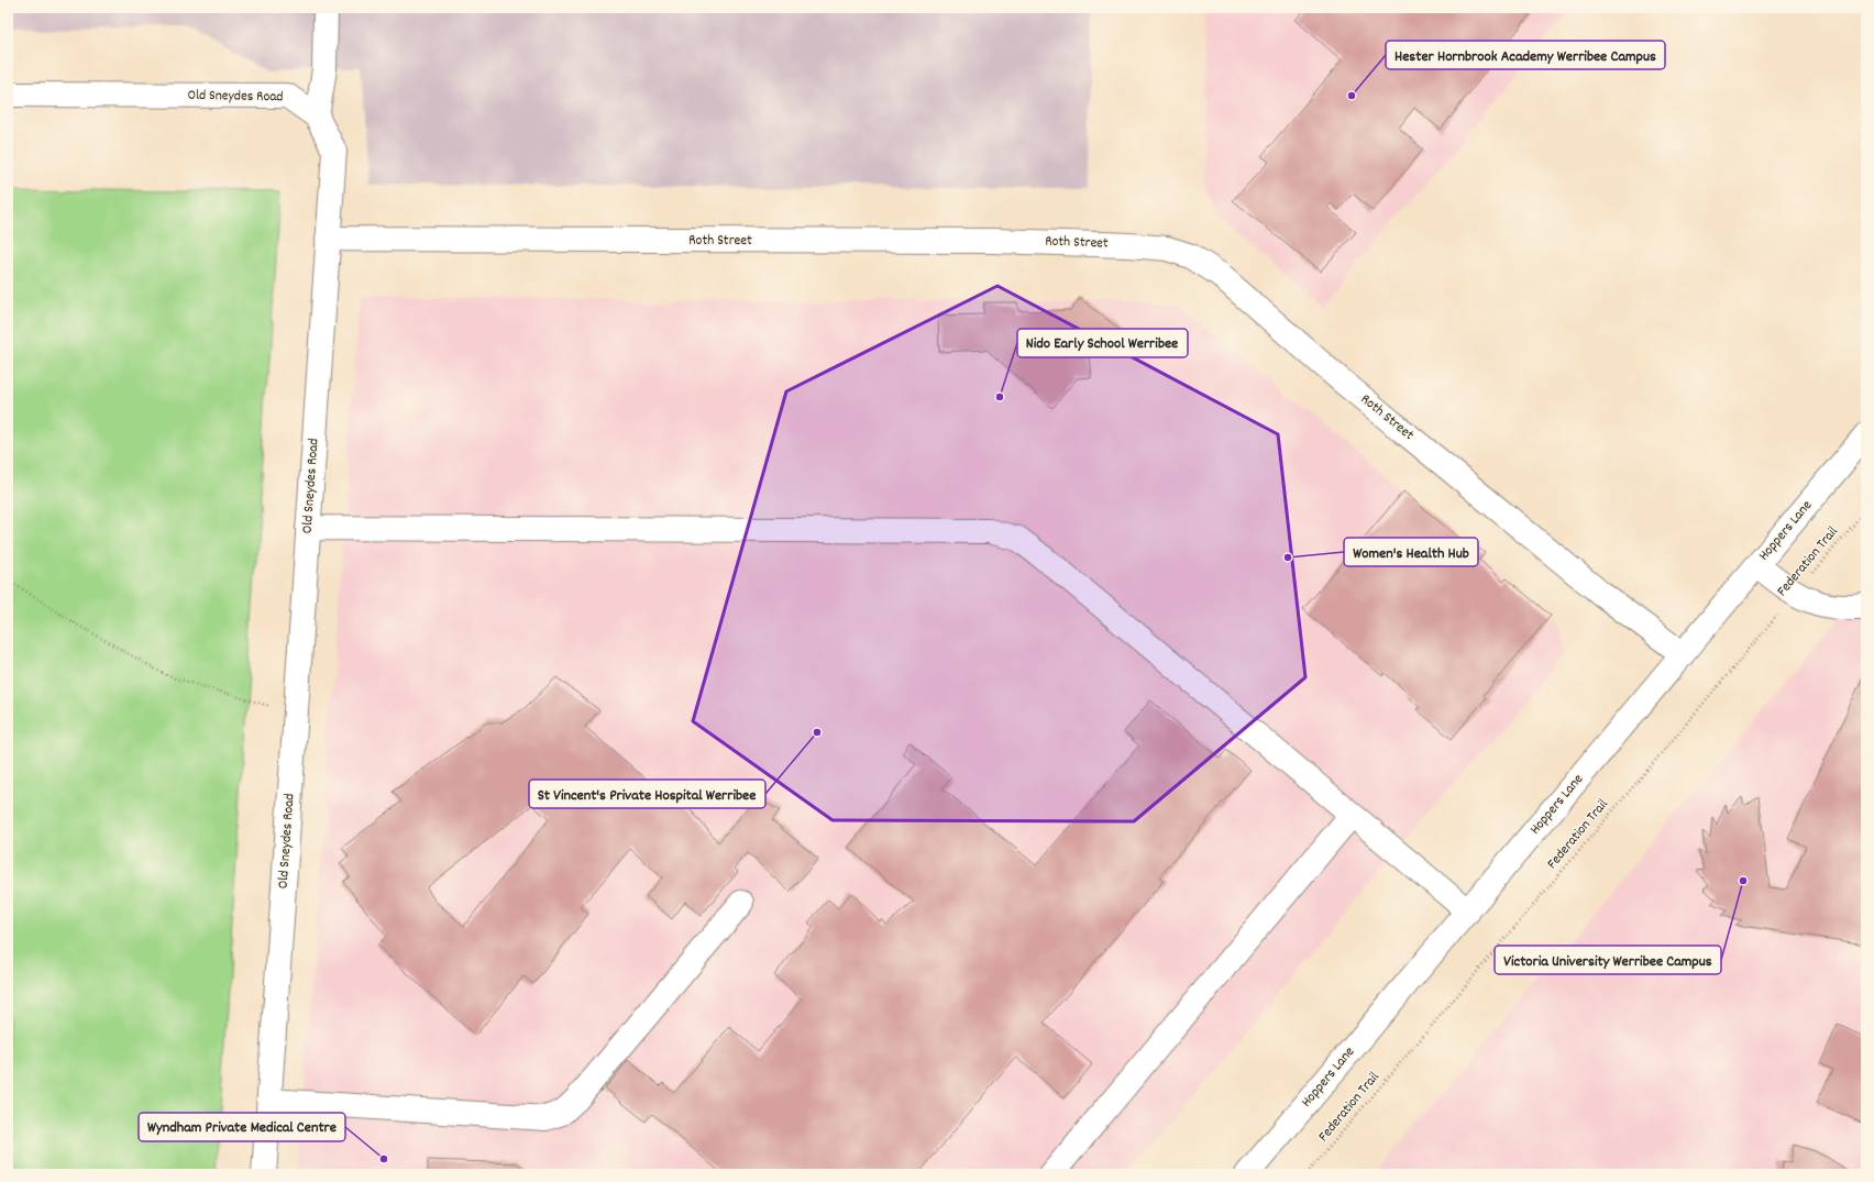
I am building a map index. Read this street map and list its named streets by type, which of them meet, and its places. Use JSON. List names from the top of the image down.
{
  "streets": {
    "street": ["Old Sneydes Road", "Roth Street", "Hoppers Lane"],
    "path": ["Federation Trail"]
  },
  "crossings": [
    ["Old Sneydes Road", "Roth Street"],
    ["Roth Street", "Hoppers Lane"]
  ],
  "places": [
    "Hester Hornbrook Academy Werribee Campus",
    "Nido Early School Werribee",
    "Women's Health Hub",
    "St Vincent's Private Hospital Werribee",
    "Victoria University Werribee Campus",
    "Wyndham Private Medical Centre"
  ]
}
